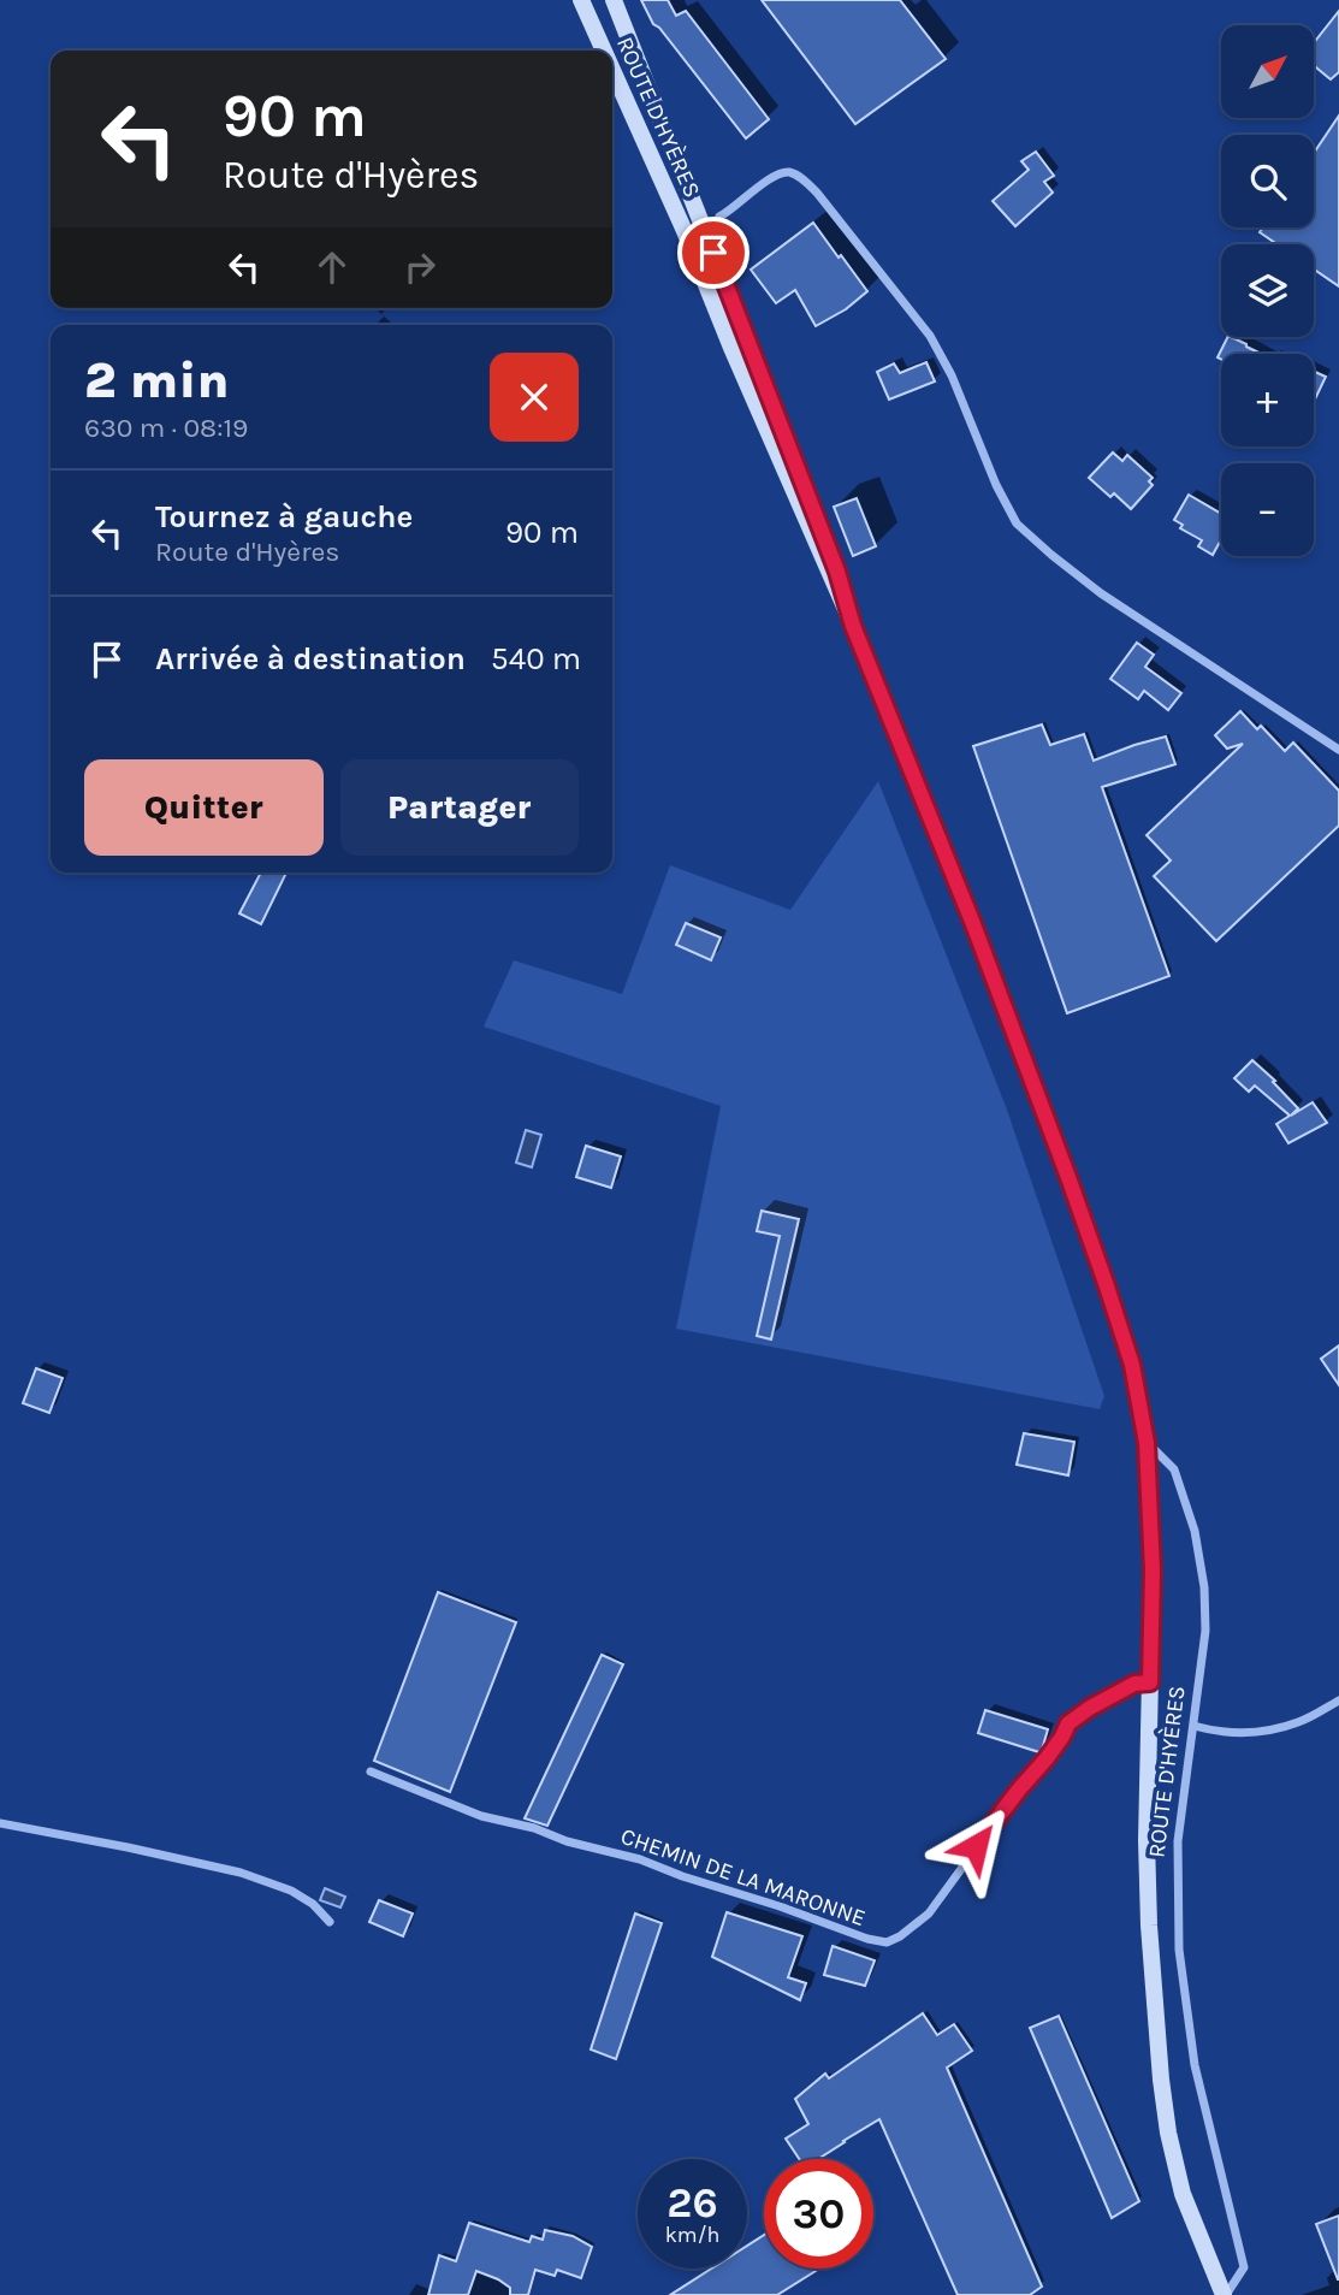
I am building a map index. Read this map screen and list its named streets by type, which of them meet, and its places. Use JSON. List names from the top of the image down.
{
  "streets": {
    "main road": ["ROUTE D'HYÈRES"],
    "street": ["CHEMIN DE LA MARONNE"]
  },
  "crossings": [
    ["ROUTE D'HYÈRES", "CHEMIN DE LA MARONNE"]
  ],
  "north": "top right",
  "page": {
    "map_buttons": ["+", "−"],
    "turn": ["90 m", "Route d'Hyères"],
    "heading": ["2 min", "630 m · 08:19"],
    "list": [
      {
        "name": "Tournez à gauche",
        "note": "Route d'Hyères",
        "value": "90 m"
      },
      {
        "name": "Arrivée à destination",
        "value": "540 m"
      }
    ],
    "buttons": ["Quitter", "Partager"],
    "speed": "26 km/h",
    "limit": "30"
  }
}
